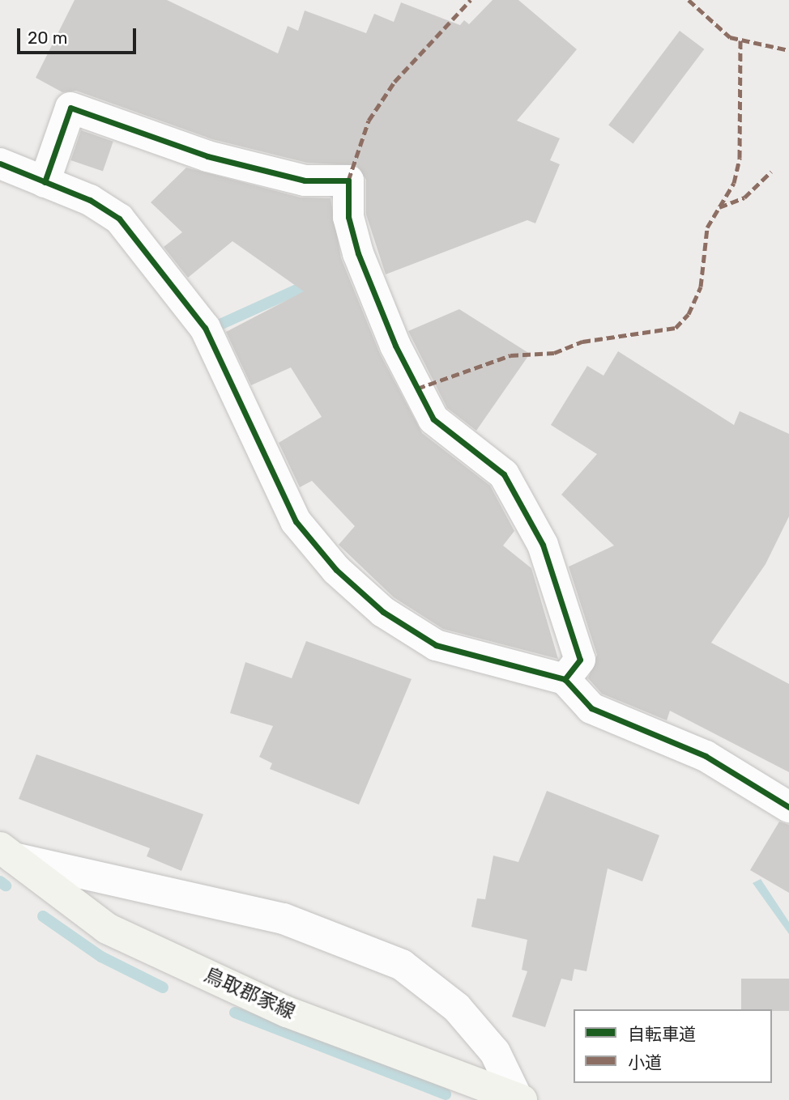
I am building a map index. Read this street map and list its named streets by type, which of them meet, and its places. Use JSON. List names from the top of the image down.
{
  "streets": {
    "main road": ["鳥取郡家線"]
  },
  "legend": ["自転車道", "小道"],
  "scale_bar": "20 m"
}
